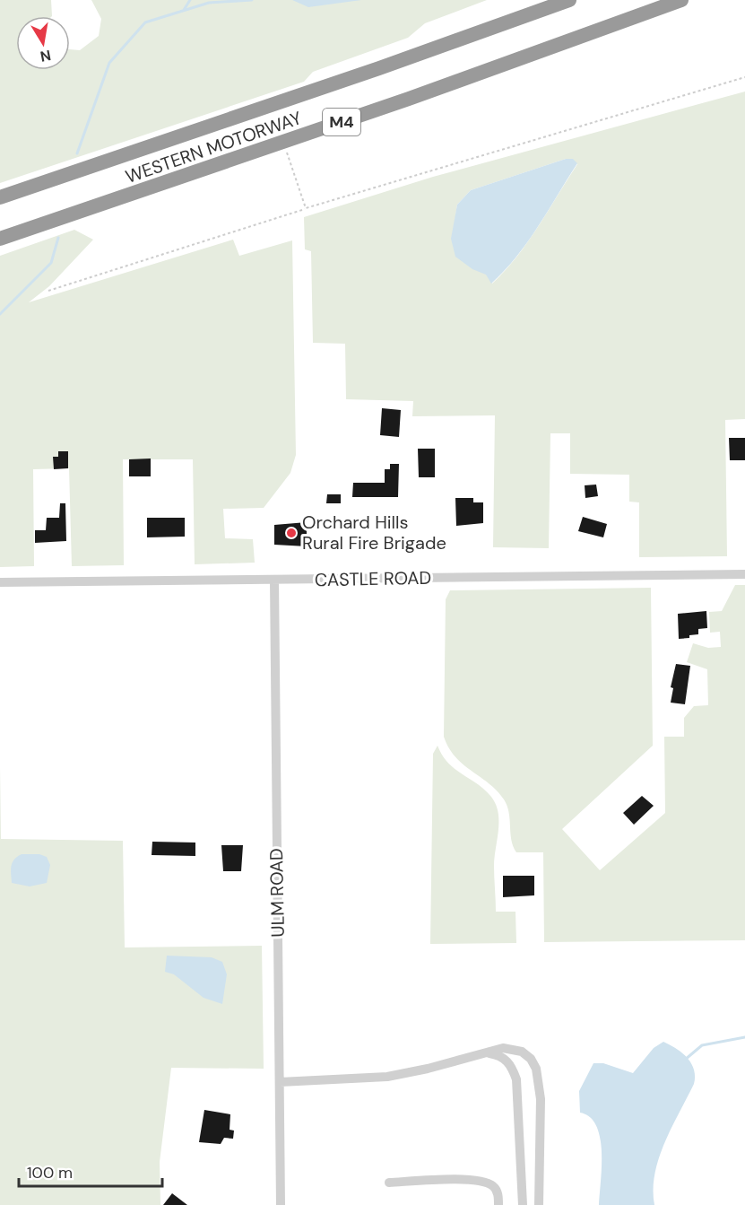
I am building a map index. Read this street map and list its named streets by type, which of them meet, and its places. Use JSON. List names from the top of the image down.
{
  "streets": {
    "highway": ["M4", "WESTERN MOTORWAY"],
    "street": ["CASTLE ROAD", "ULM ROAD"]
  },
  "crossings": [
    ["CASTLE ROAD", "ULM ROAD"]
  ],
  "places": ["Orchard Hills Rural Fire Brigade"],
  "scale_bar": "100 m",
  "north": "bottom"
}
